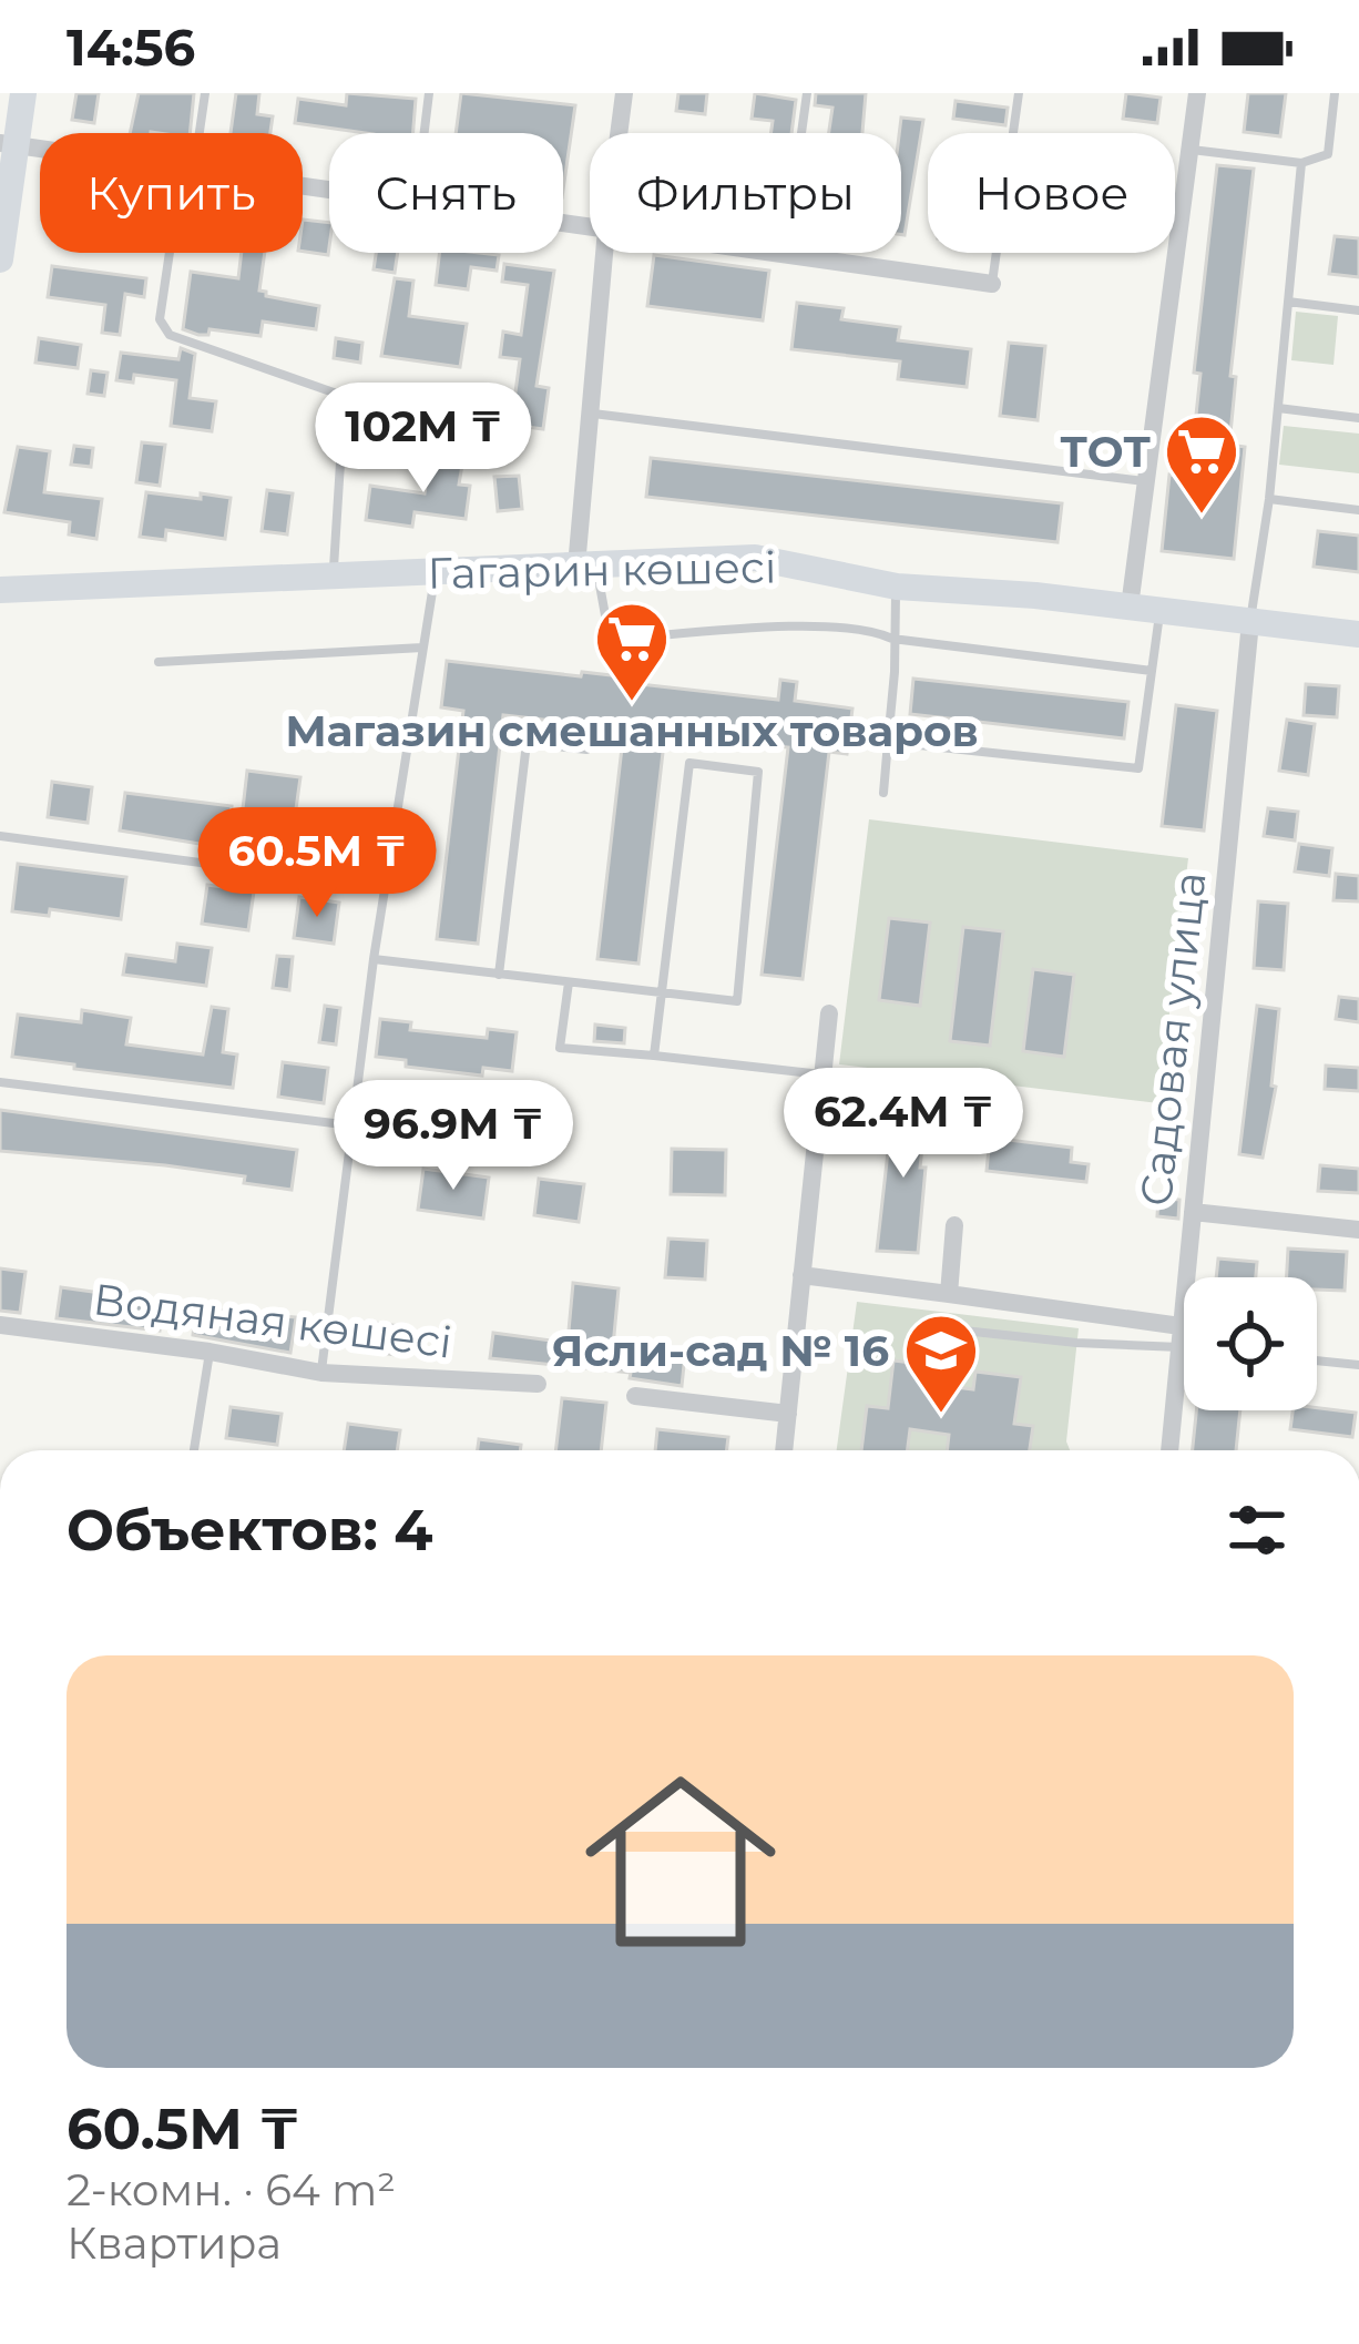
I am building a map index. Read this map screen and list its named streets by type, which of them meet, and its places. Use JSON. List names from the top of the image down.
{
  "streets": {
    "street": ["Гагарин көшесі", "Садовая улица", "Водяная көшесі"]
  },
  "crossings": [
    ["Гагарин көшесі", "Садовая улица"]
  ],
  "places": {
    "supermarket": ["ТОТ", "Магазин смешанных товаров"],
    "school or university": ["Ясли-сад № 16"]
  },
  "page": {
    "status": "14:56",
    "chip": [
      "Купить",
      "Снять",
      "Фильтры",
      "Новое"
    ],
    "price": [
      "102M ₸",
      "60.5M ₸",
      "62.4M ₸",
      "96.9M ₸"
    ],
    "heading": "Объектов: 4",
    "list": [
      {
        "name": "60.5M ₸",
        "note": "2-комн. · 64 m² · Квартира"
      }
    ]
  }
}
